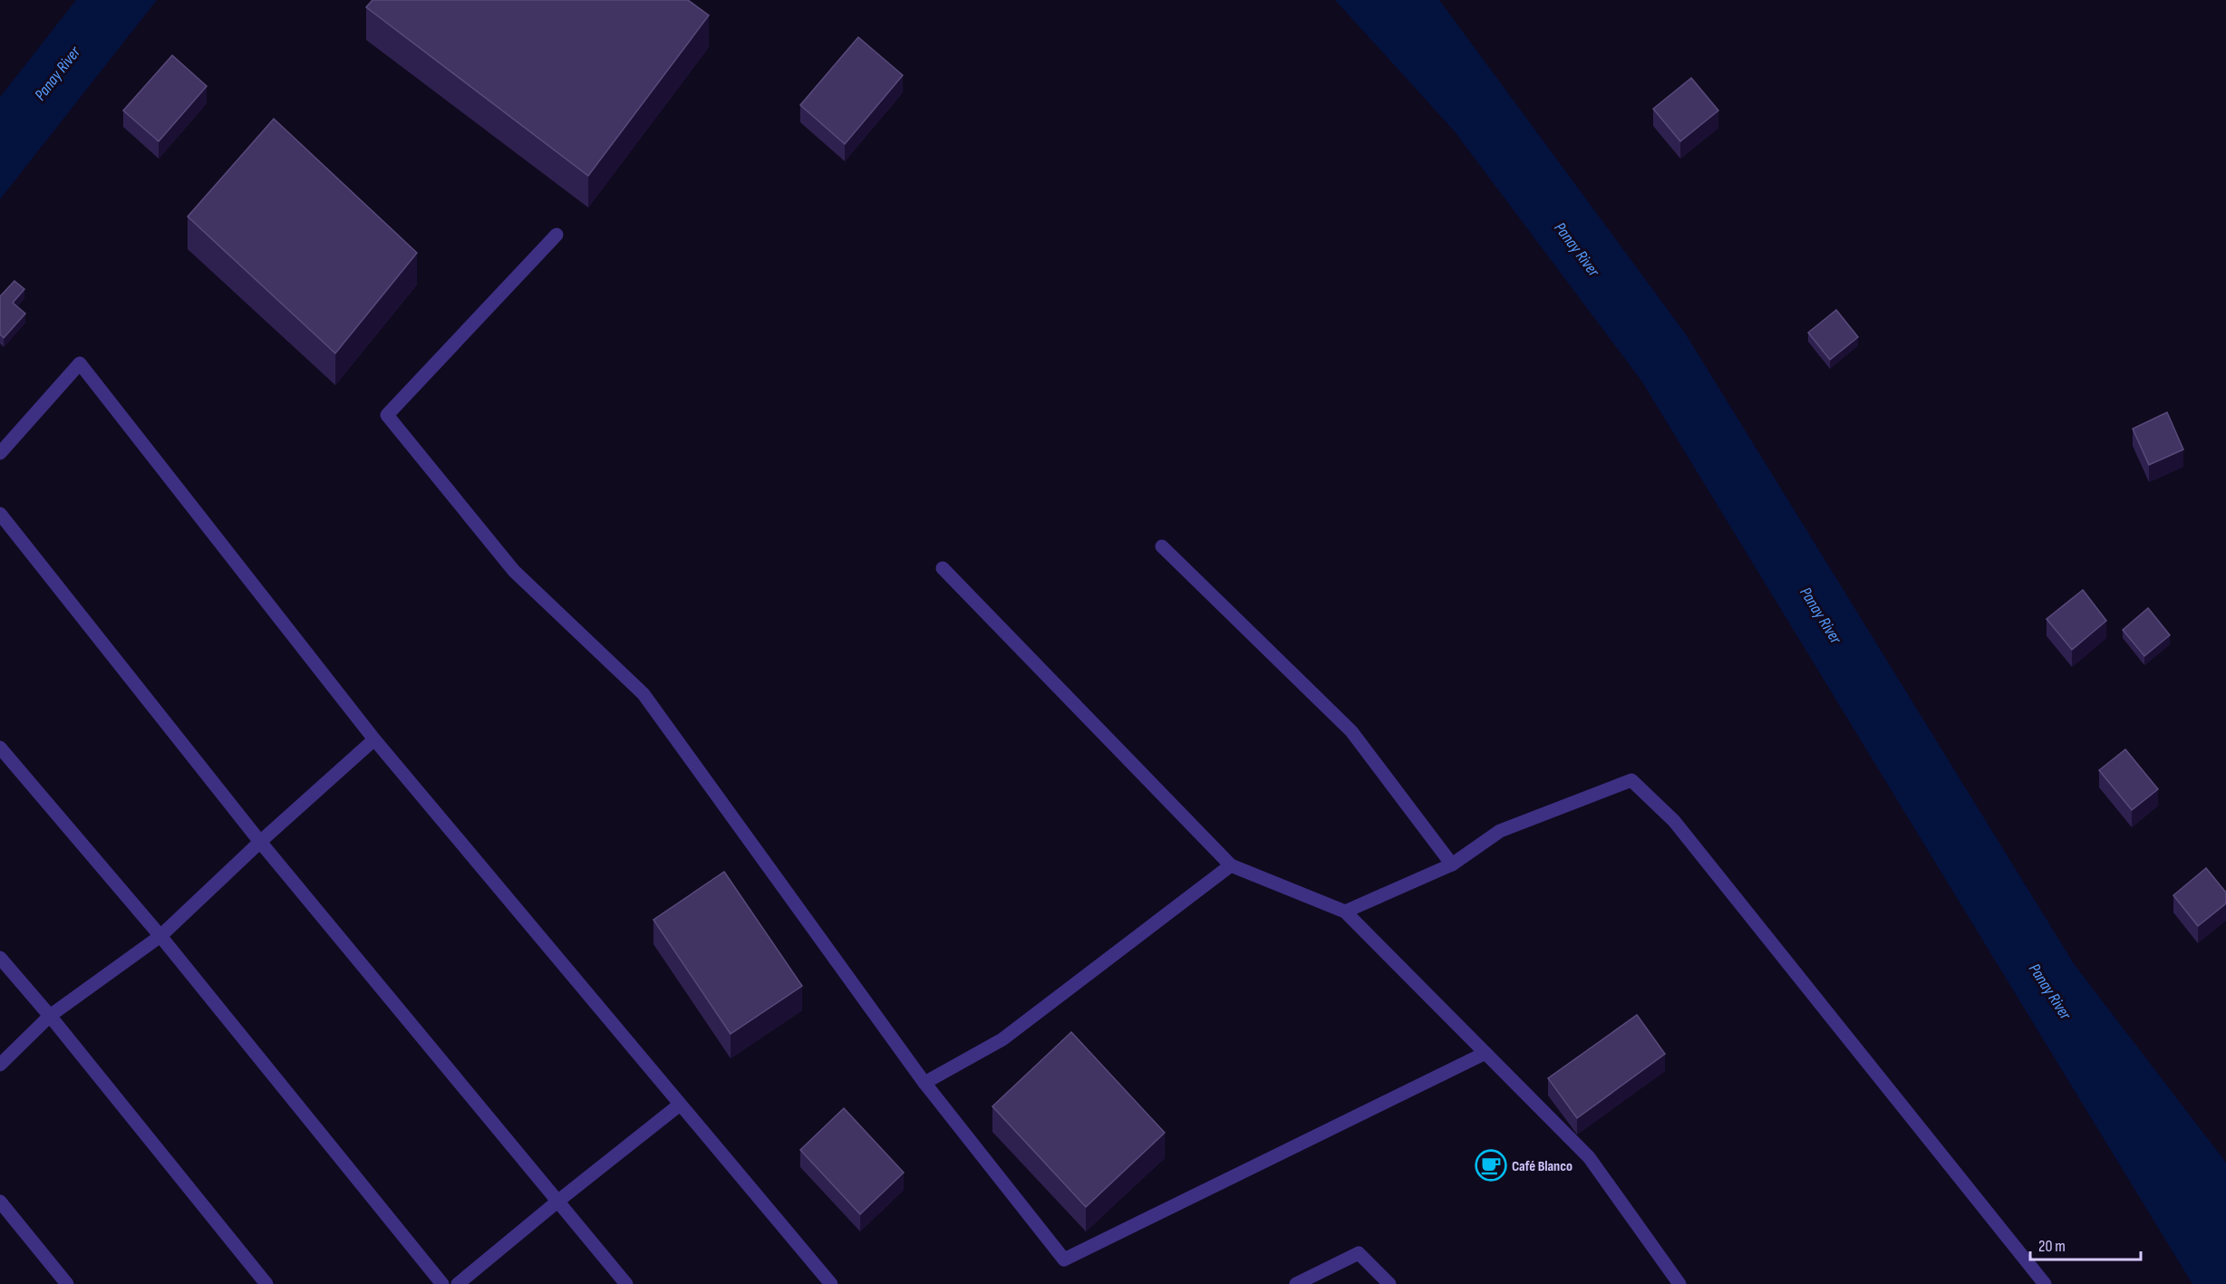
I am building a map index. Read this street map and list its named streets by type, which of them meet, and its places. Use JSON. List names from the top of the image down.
{
  "water": ["Panay River"],
  "places": {
    "cafe": ["Café Blanco"]
  },
  "scale_bar": "20 m"
}
